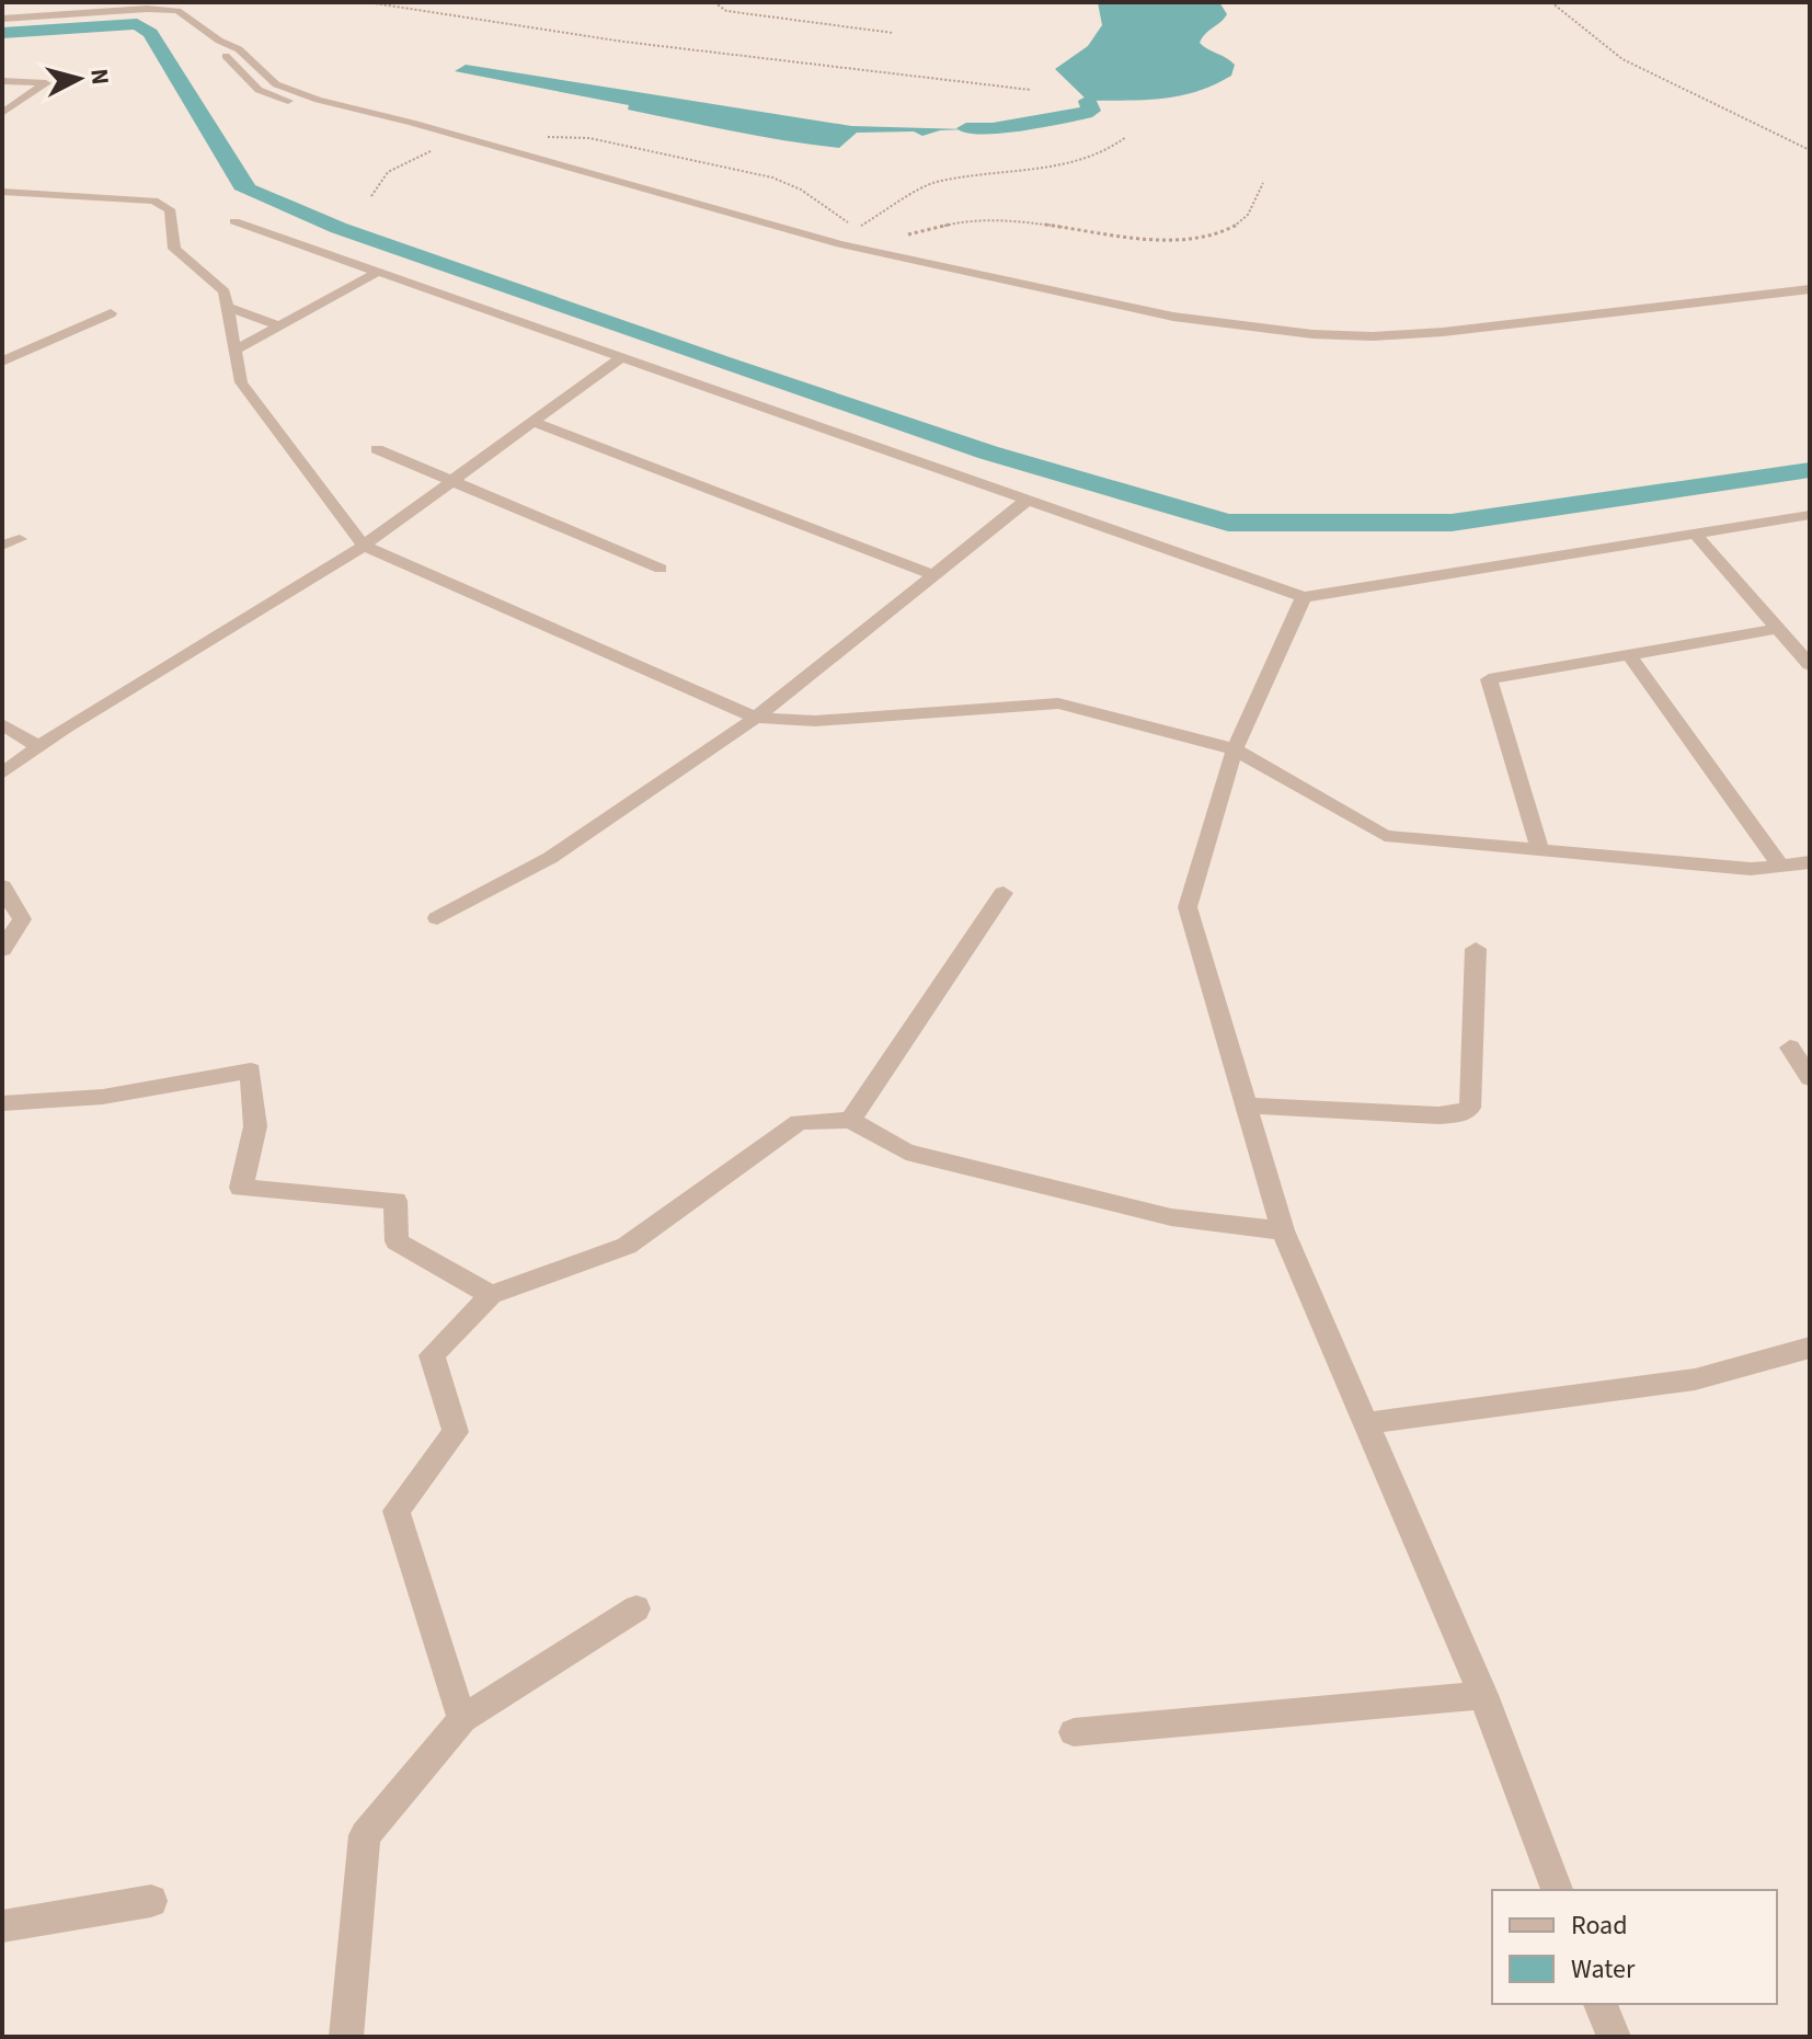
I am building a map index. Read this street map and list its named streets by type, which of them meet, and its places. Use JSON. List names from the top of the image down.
{
  "legend": ["Road", "Water"],
  "north": "right"
}
